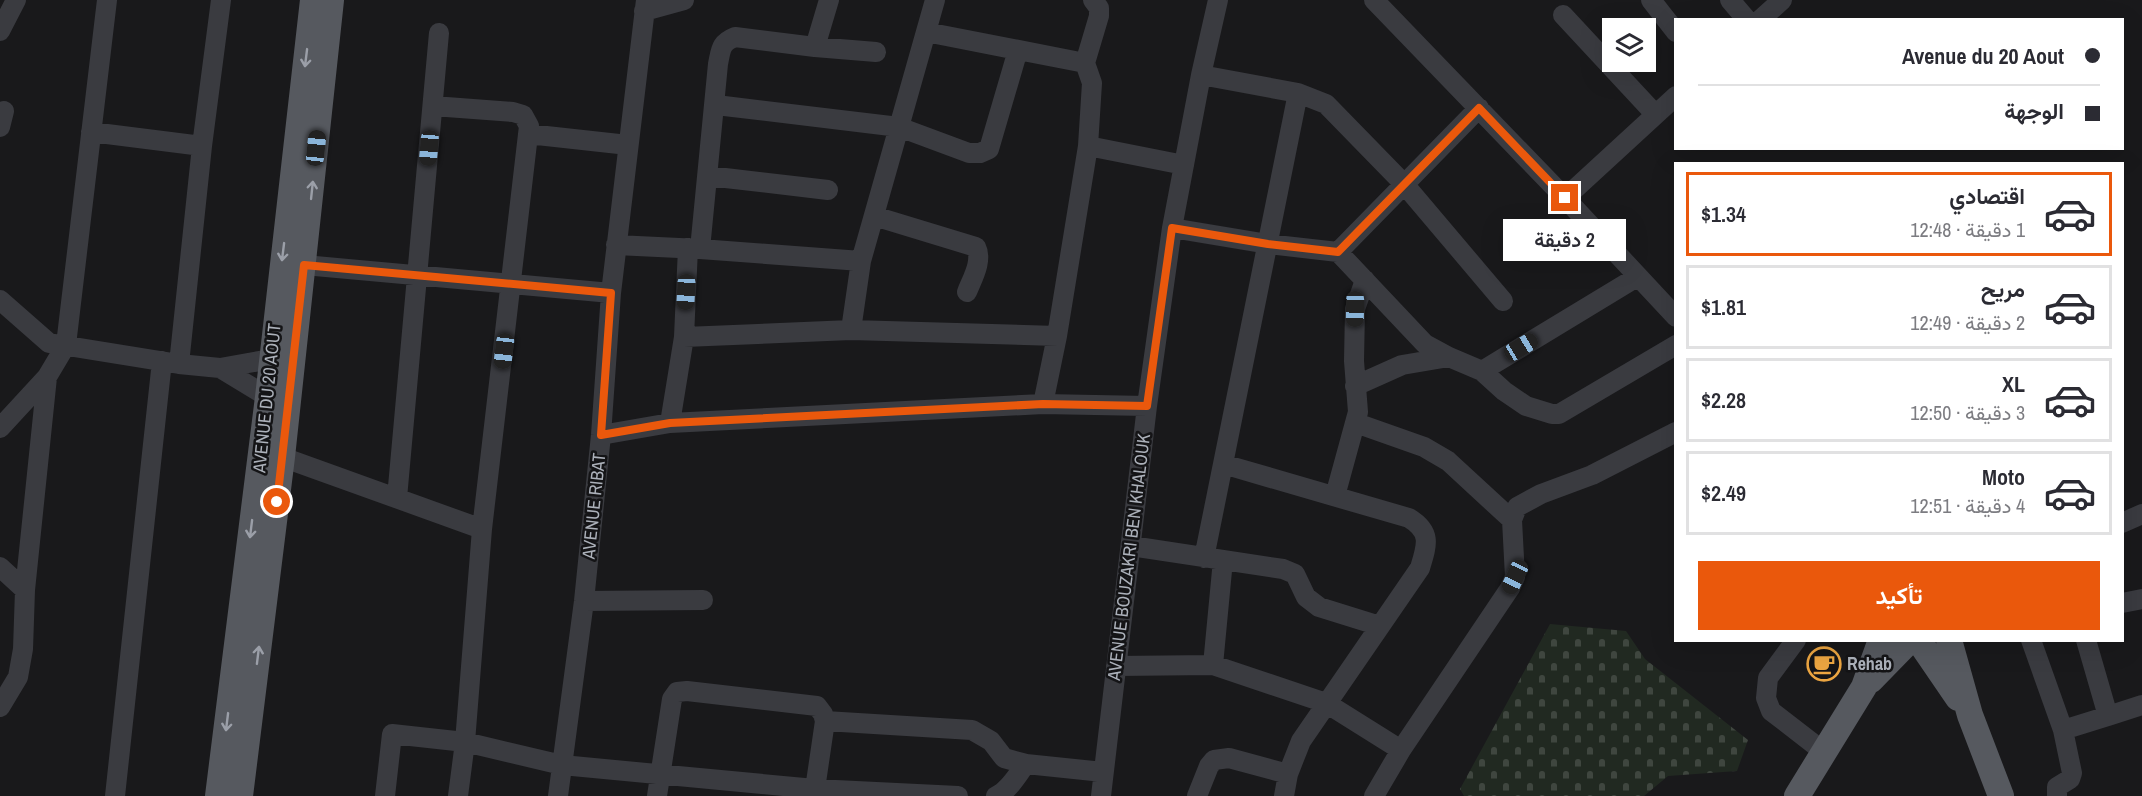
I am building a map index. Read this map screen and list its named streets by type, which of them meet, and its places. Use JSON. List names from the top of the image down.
{
  "streets": {
    "main road": ["AVENUE DU 20 AOUT"],
    "street": ["AVENUE RIBAT", "AVENUE BOUZAKRI BEN KHALOUK"]
  },
  "places": {
    "cafe": ["Rehab"]
  },
  "page": {
    "banner": ["Avenue du 20 Aout", "الوجهة"],
    "list": [
      {
        "name": "اقتصادي",
        "note": "1 دقيقة · 12:48",
        "value": "$1.34"
      },
      {
        "name": "مريح",
        "note": "2 دقيقة · 12:49",
        "value": "$1.81"
      },
      {
        "name": "XL",
        "note": "3 دقيقة · 12:50",
        "value": "$2.28"
      },
      {
        "name": "Moto",
        "note": "4 دقيقة · 12:51",
        "value": "$2.49"
      }
    ],
    "bubble": "2 دقيقة",
    "buttons": "تأكيد"
  }
}
